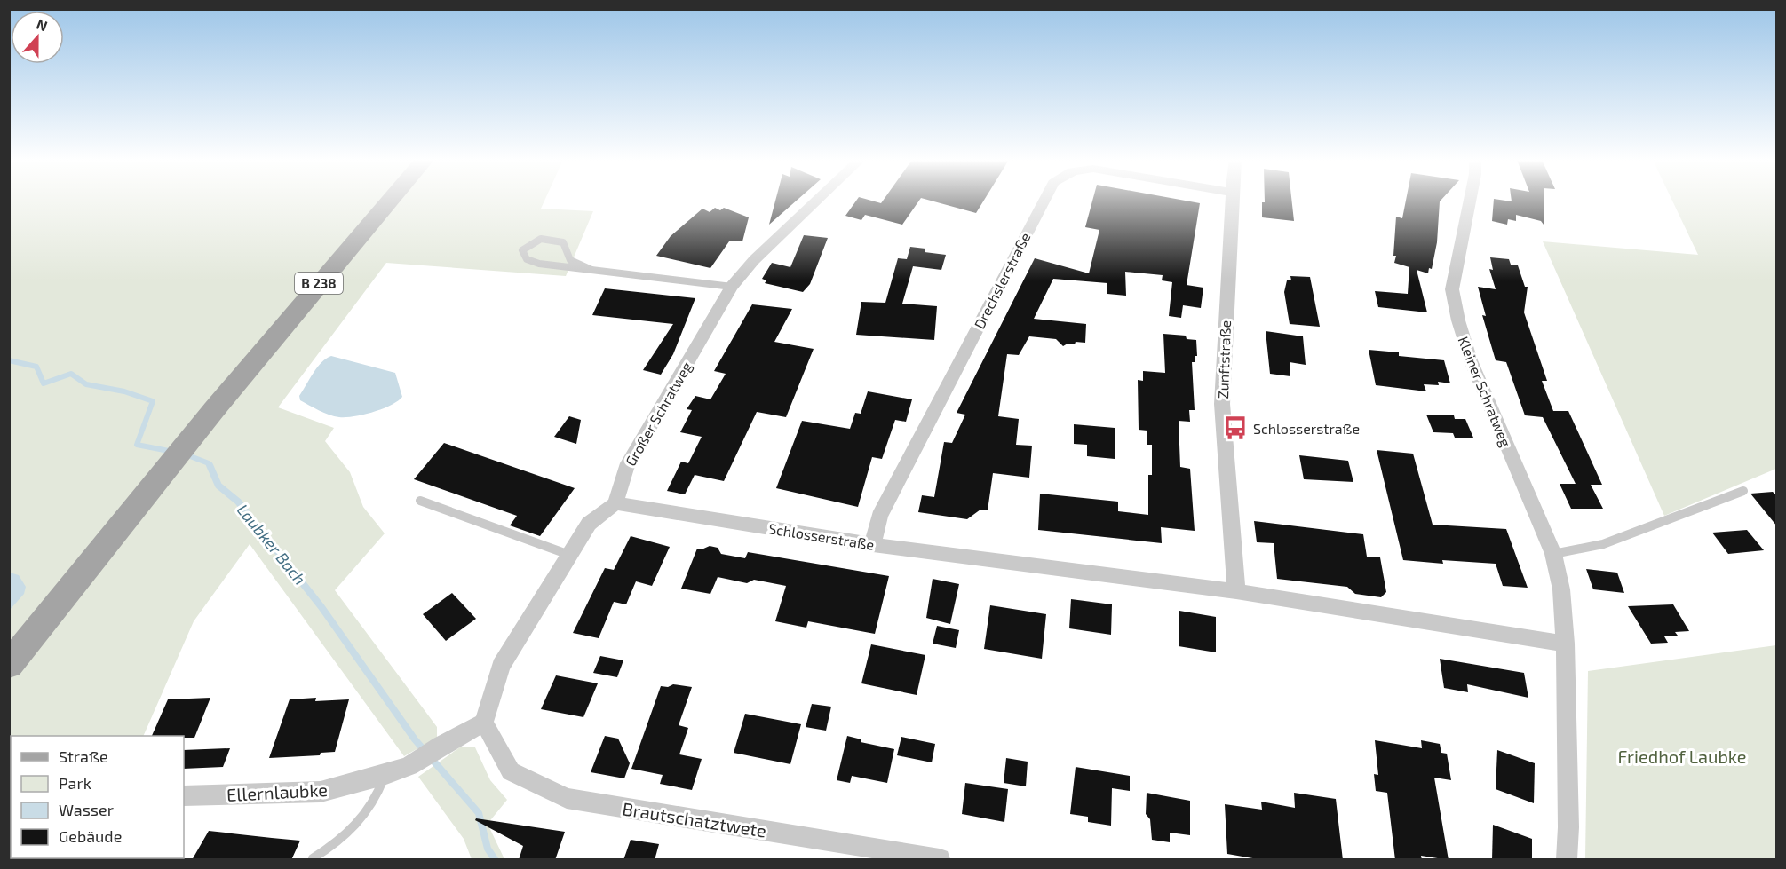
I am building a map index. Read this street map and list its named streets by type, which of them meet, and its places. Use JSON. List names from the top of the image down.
{
  "streets": {
    "main road": ["B 238"],
    "street": [
      "Drechslerstraße",
      "Zunftstraße",
      "Kleiner Schratweg",
      "Großer Schratweg",
      "Schlosserstraße",
      "Ellernlaubke",
      "Brautschatztwete"
    ]
  },
  "crossings": [
    ["Drechslerstraße", "Schlosserstraße"],
    ["Zunftstraße", "Schlosserstraße"],
    ["Kleiner Schratweg", "Schlosserstraße"],
    ["Großer Schratweg", "Schlosserstraße"],
    ["Ellernlaubke", "Brautschatztwete"]
  ],
  "water": ["Laubker Bach"],
  "parks": ["Friedhof Laubke"],
  "places": {
    "bus stop": ["Schlosserstraße"]
  },
  "legend": [
    "Straße",
    "Park",
    "Wasser",
    "Gebäude"
  ],
  "north": "top"
}
